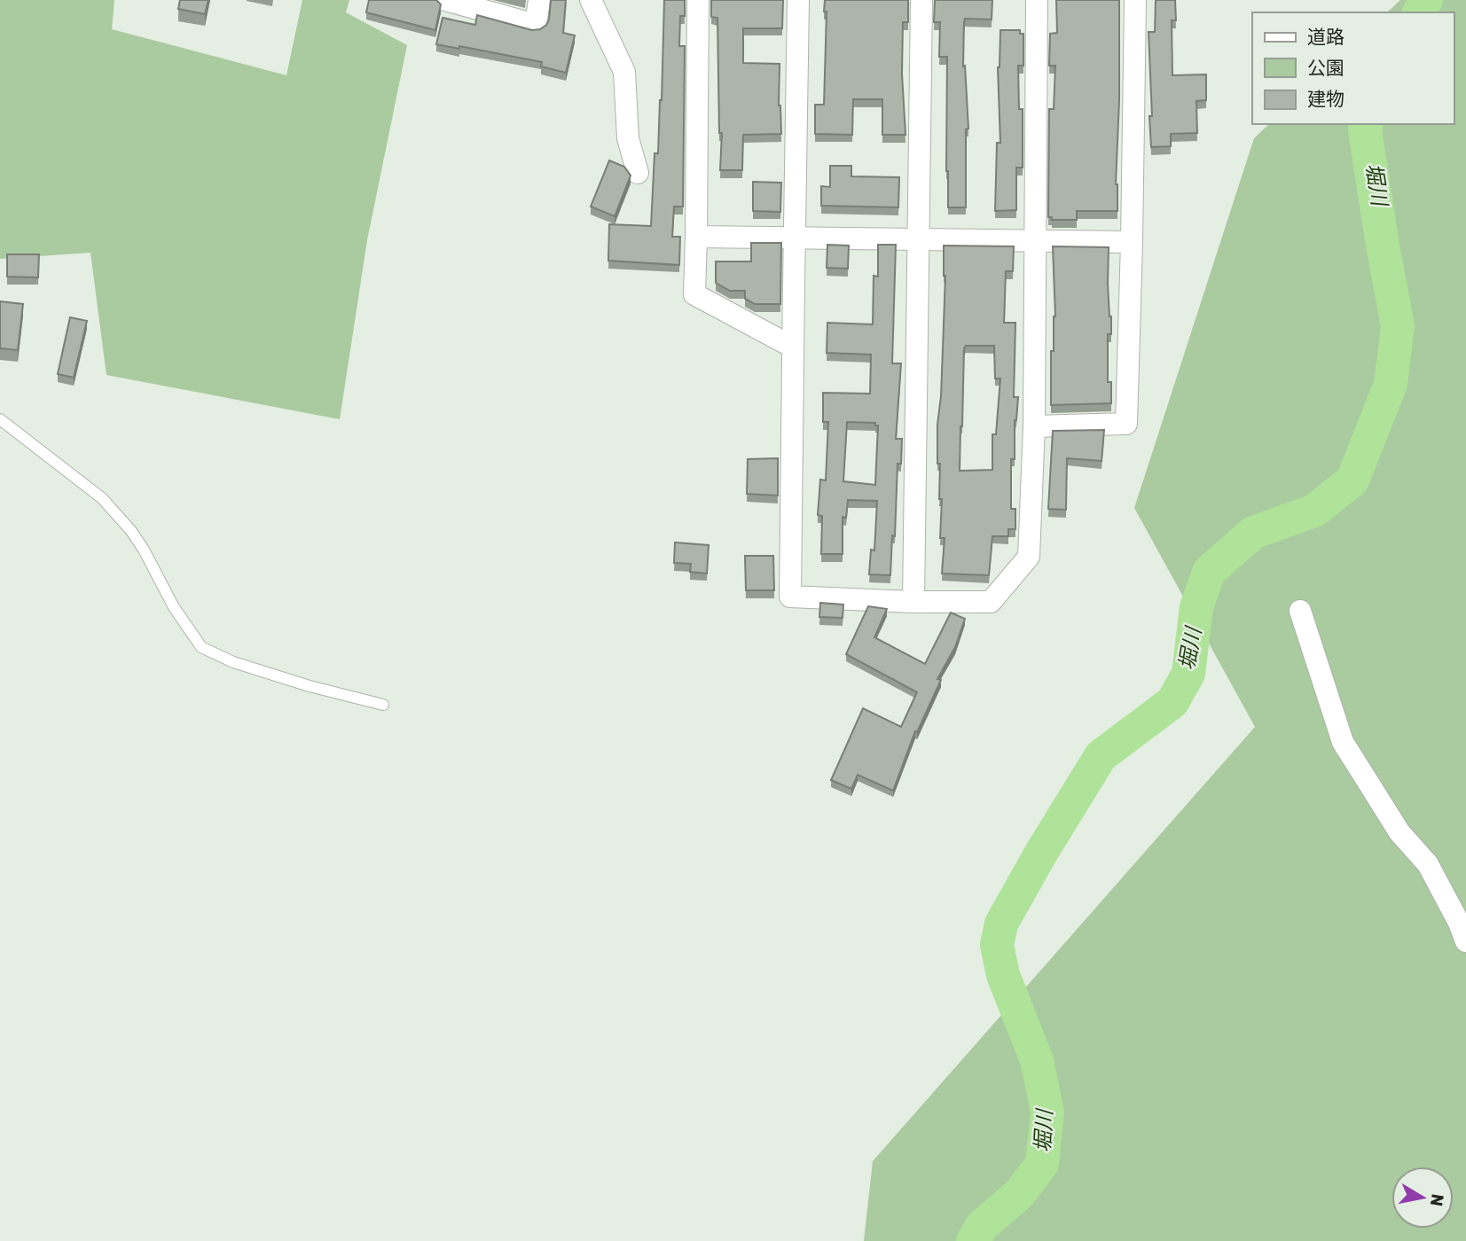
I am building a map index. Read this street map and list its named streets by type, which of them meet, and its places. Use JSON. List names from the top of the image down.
{
  "water": ["堀川"],
  "legend": ["道路", "公園", "建物"],
  "north": "right"
}
